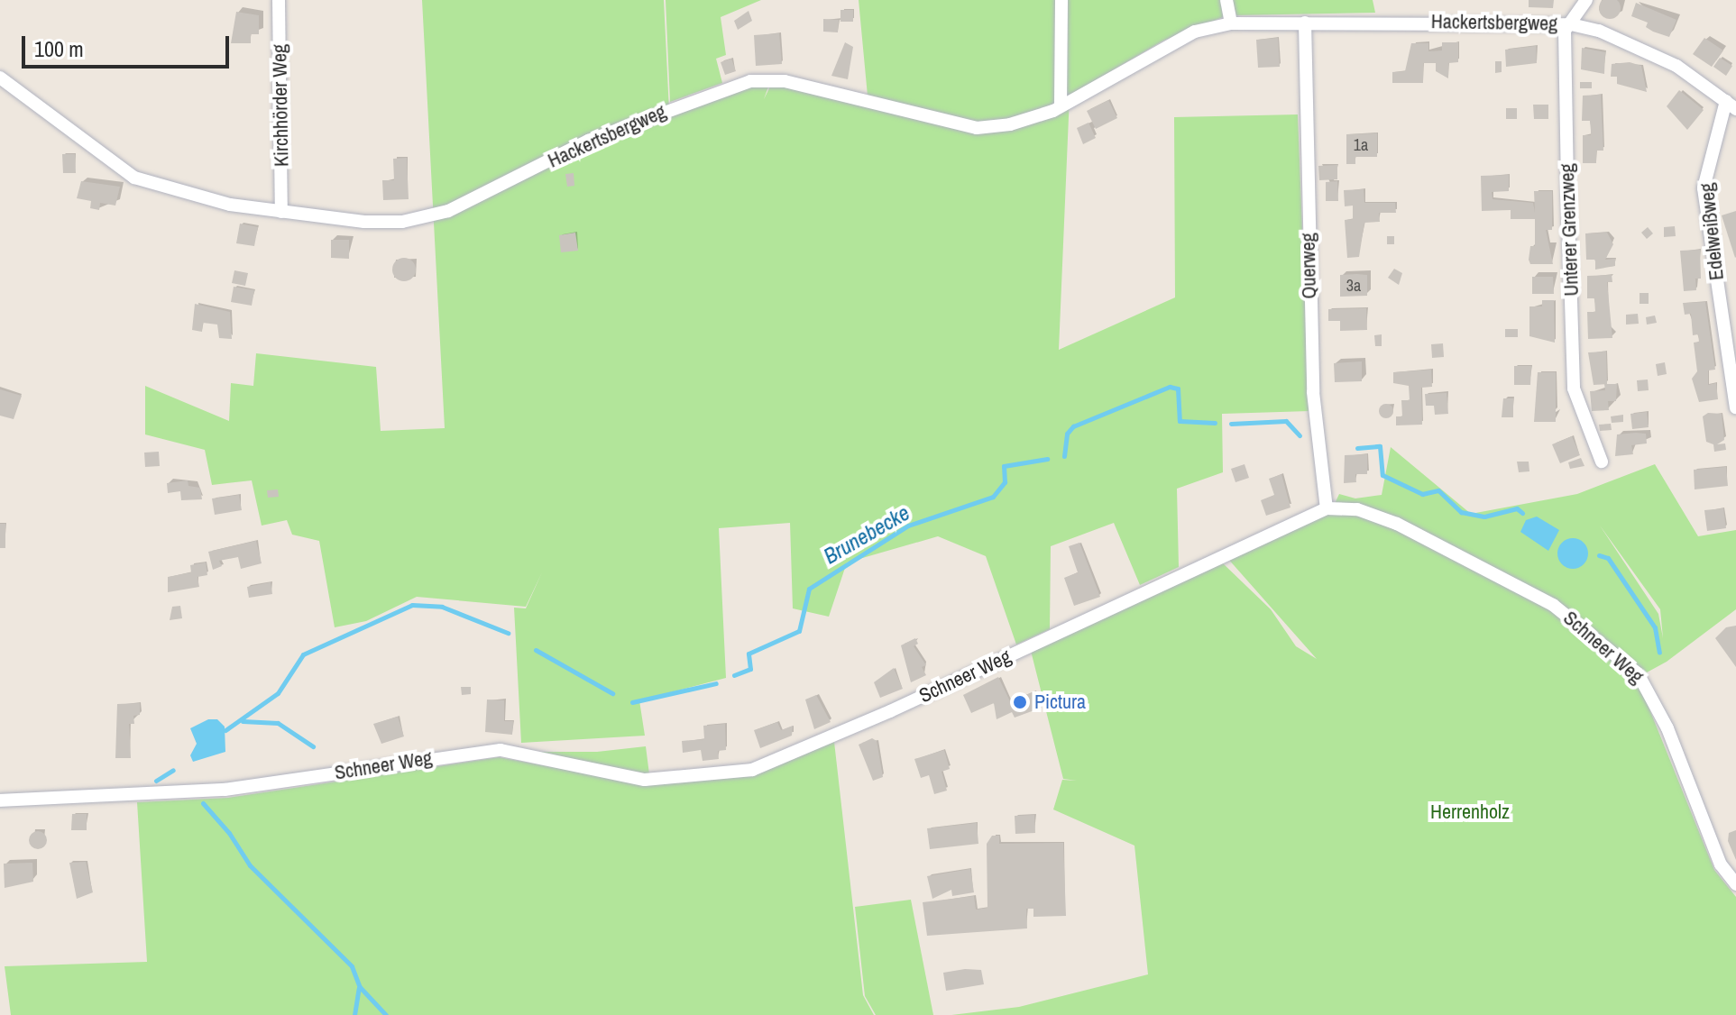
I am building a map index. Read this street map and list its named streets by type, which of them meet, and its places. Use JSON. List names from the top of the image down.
{
  "streets": {
    "street": [
      "Hackertsbergweg",
      "Kirchhörder Weg",
      "Unterer Grenzweg",
      "Edelweißweg",
      "Querweg",
      "Schneer Weg"
    ]
  },
  "crossings": [
    ["Hackertsbergweg", "Kirchhörder Weg"],
    ["Hackertsbergweg", "Unterer Grenzweg"],
    ["Hackertsbergweg", "Edelweißweg"],
    ["Hackertsbergweg", "Querweg"],
    ["Querweg", "Schneer Weg"]
  ],
  "water": ["Brunebecke"],
  "parks": ["Herrenholz"],
  "places": ["Pictura"],
  "house_numbers": ["1a", "3a"],
  "scale_bar": "100 m"
}
